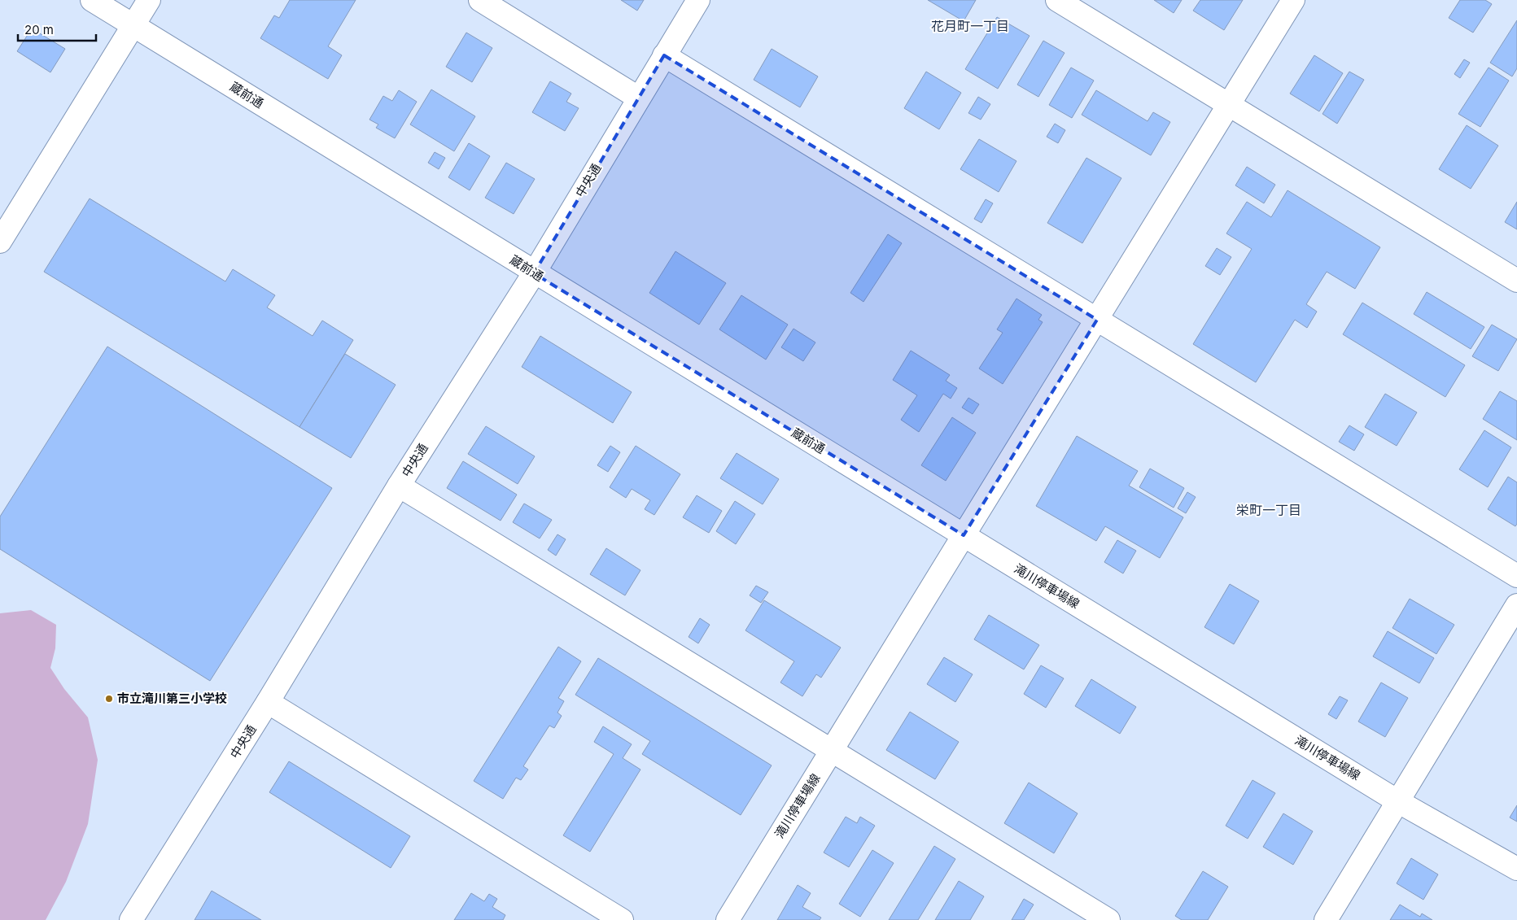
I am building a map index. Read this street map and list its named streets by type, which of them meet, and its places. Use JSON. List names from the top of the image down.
{
  "streets": {
    "street": ["蔵前通", "中央通", "滝川停車場線"]
  },
  "crossings": [
    ["蔵前通", "中央通"],
    ["蔵前通", "滝川停車場線"]
  ],
  "districts": ["花月町一丁目", "栄町一丁目"],
  "places": ["市立滝川第三小学校"],
  "scale_bar": "20 m"
}
